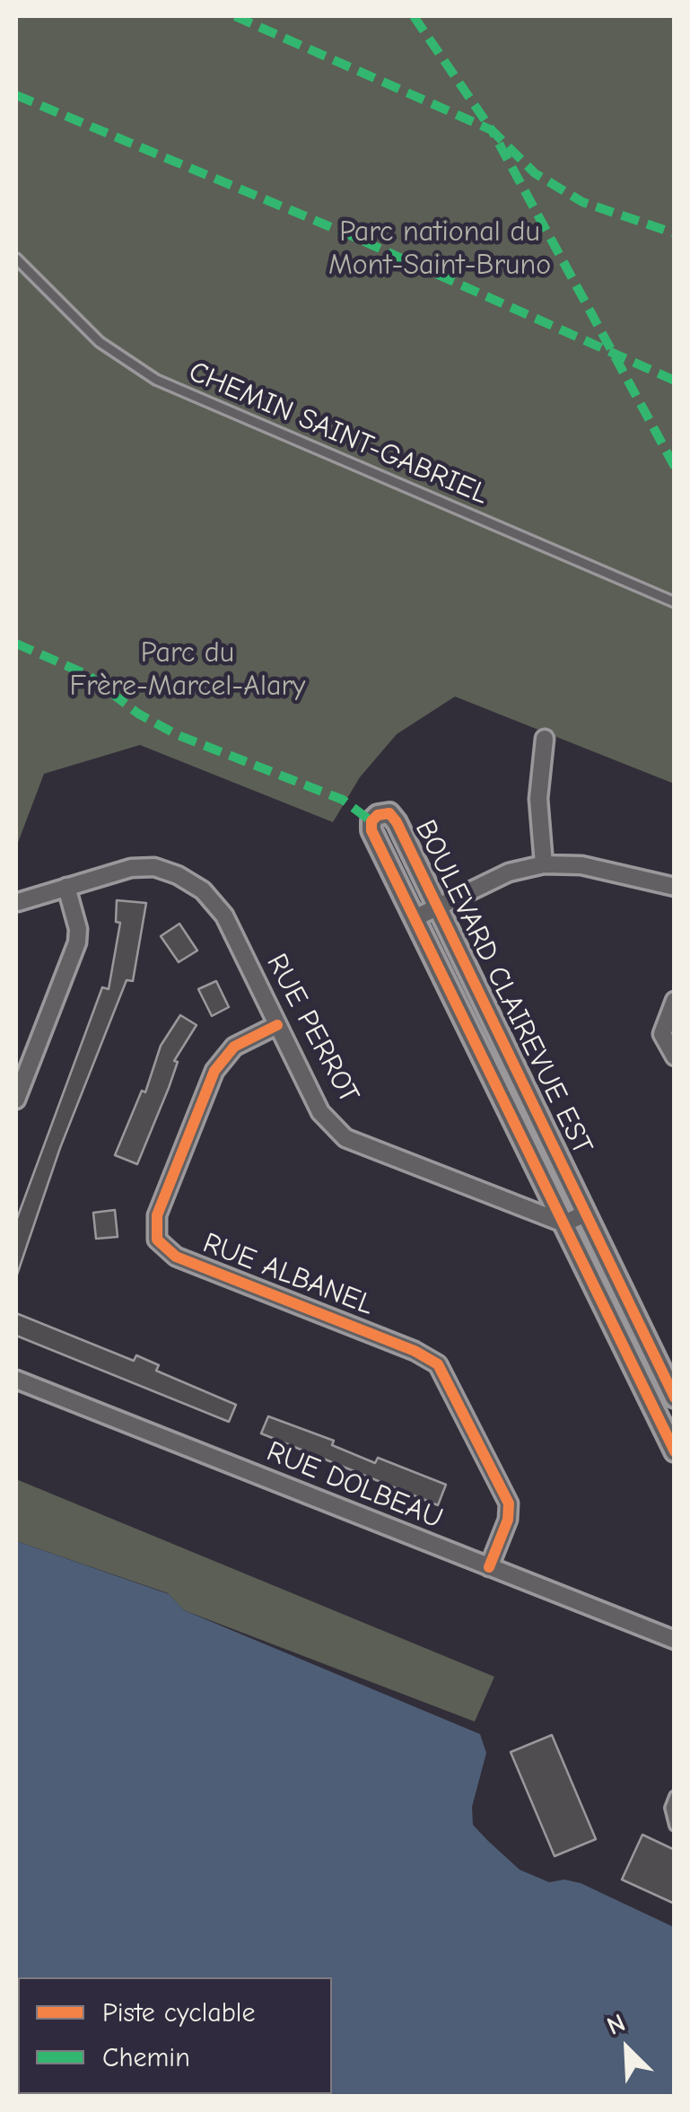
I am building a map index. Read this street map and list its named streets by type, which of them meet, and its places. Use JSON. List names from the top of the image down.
{
  "streets": {
    "street": [
      "BOULEVARD CLAIREVUE EST",
      "RUE PERROT",
      "RUE ALBANEL",
      "RUE DOLBEAU"
    ],
    "lane": ["CHEMIN SAINT-GABRIEL"]
  },
  "crossings": [
    ["BOULEVARD CLAIREVUE EST", "RUE PERROT"],
    ["RUE PERROT", "RUE ALBANEL"],
    ["RUE ALBANEL", "RUE DOLBEAU"]
  ],
  "parks": ["Parc national du Mont-Saint-Bruno", "Parc du Frère-Marcel-Alary"],
  "legend": ["Piste cyclable", "Chemin"],
  "north": "top left"
}
